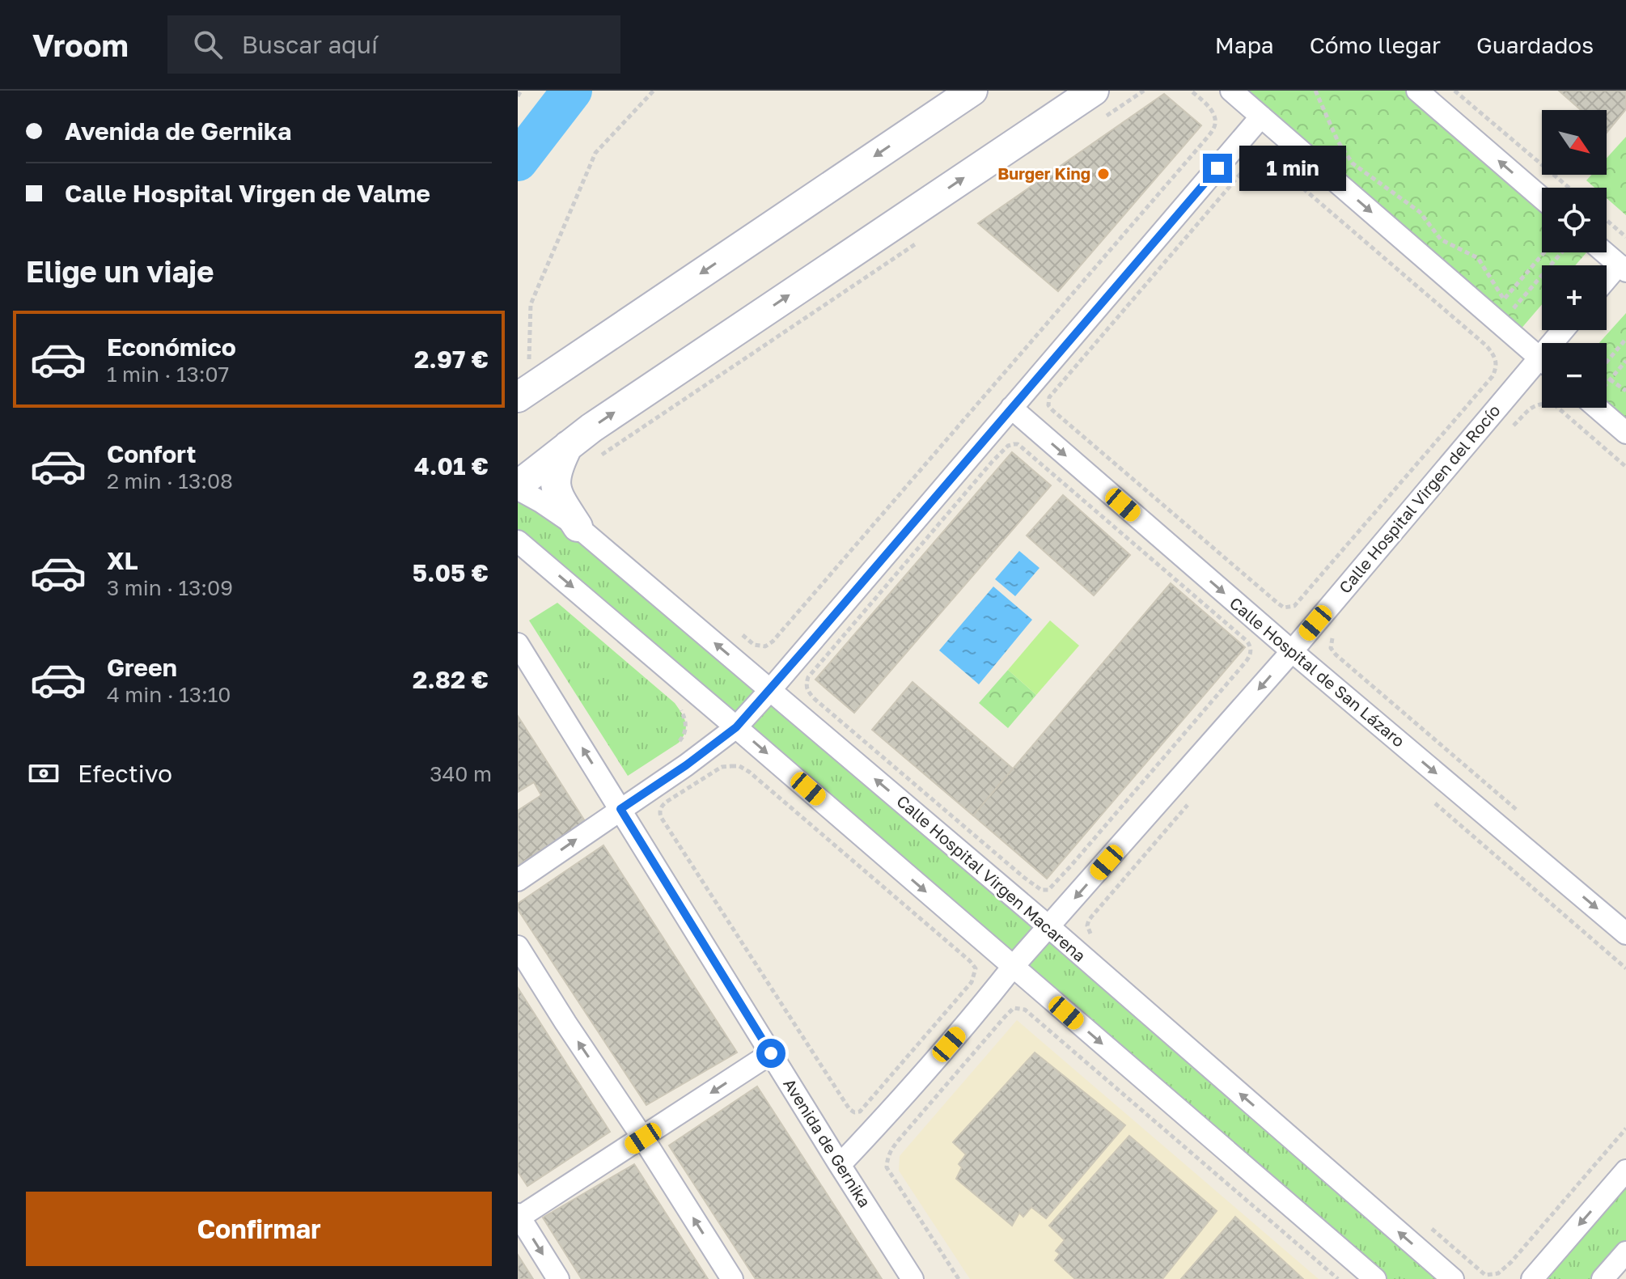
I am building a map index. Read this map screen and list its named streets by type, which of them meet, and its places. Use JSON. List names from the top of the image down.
{
  "streets": {
    "street": [
      "Calle Hospital Virgen del Rocío",
      "Calle Hospital de San Lázaro",
      "Calle Hospital Virgen Macarena",
      "Avenida de Gernika"
    ]
  },
  "crossings": [
    ["Calle Hospital Virgen del Rocío", "Calle Hospital de San Lázaro"],
    ["Calle Hospital Virgen del Rocío", "Calle Hospital Virgen Macarena"],
    ["Calle Hospital Virgen del Rocío", "Avenida de Gernika"]
  ],
  "one_way": ["Calle Hospital de San Lázaro"],
  "places": ["Burger King"],
  "north": "bottom right",
  "page": {
    "header": "Vroom",
    "search": "Buscar aquí",
    "nav": ["Mapa", "Cómo llegar", "Guardados"],
    "banner": ["Avenida de Gernika", "Calle Hospital Virgen de Valme"],
    "map_buttons": ["+", "−"],
    "bubble": "1 min",
    "heading": "Elige un viaje",
    "list": [
      {
        "name": "Económico",
        "note": "1 min · 13:07",
        "value": "2.97 €"
      },
      {
        "name": "Confort",
        "note": "2 min · 13:08",
        "value": "4.01 €"
      },
      {
        "name": "XL",
        "note": "3 min · 13:09",
        "value": "5.05 €"
      },
      {
        "name": "Green",
        "note": "4 min · 13:10",
        "value": "2.82 €"
      }
    ],
    "pay": ["Efectivo", "340 m"],
    "buttons": "Confirmar"
  }
}
